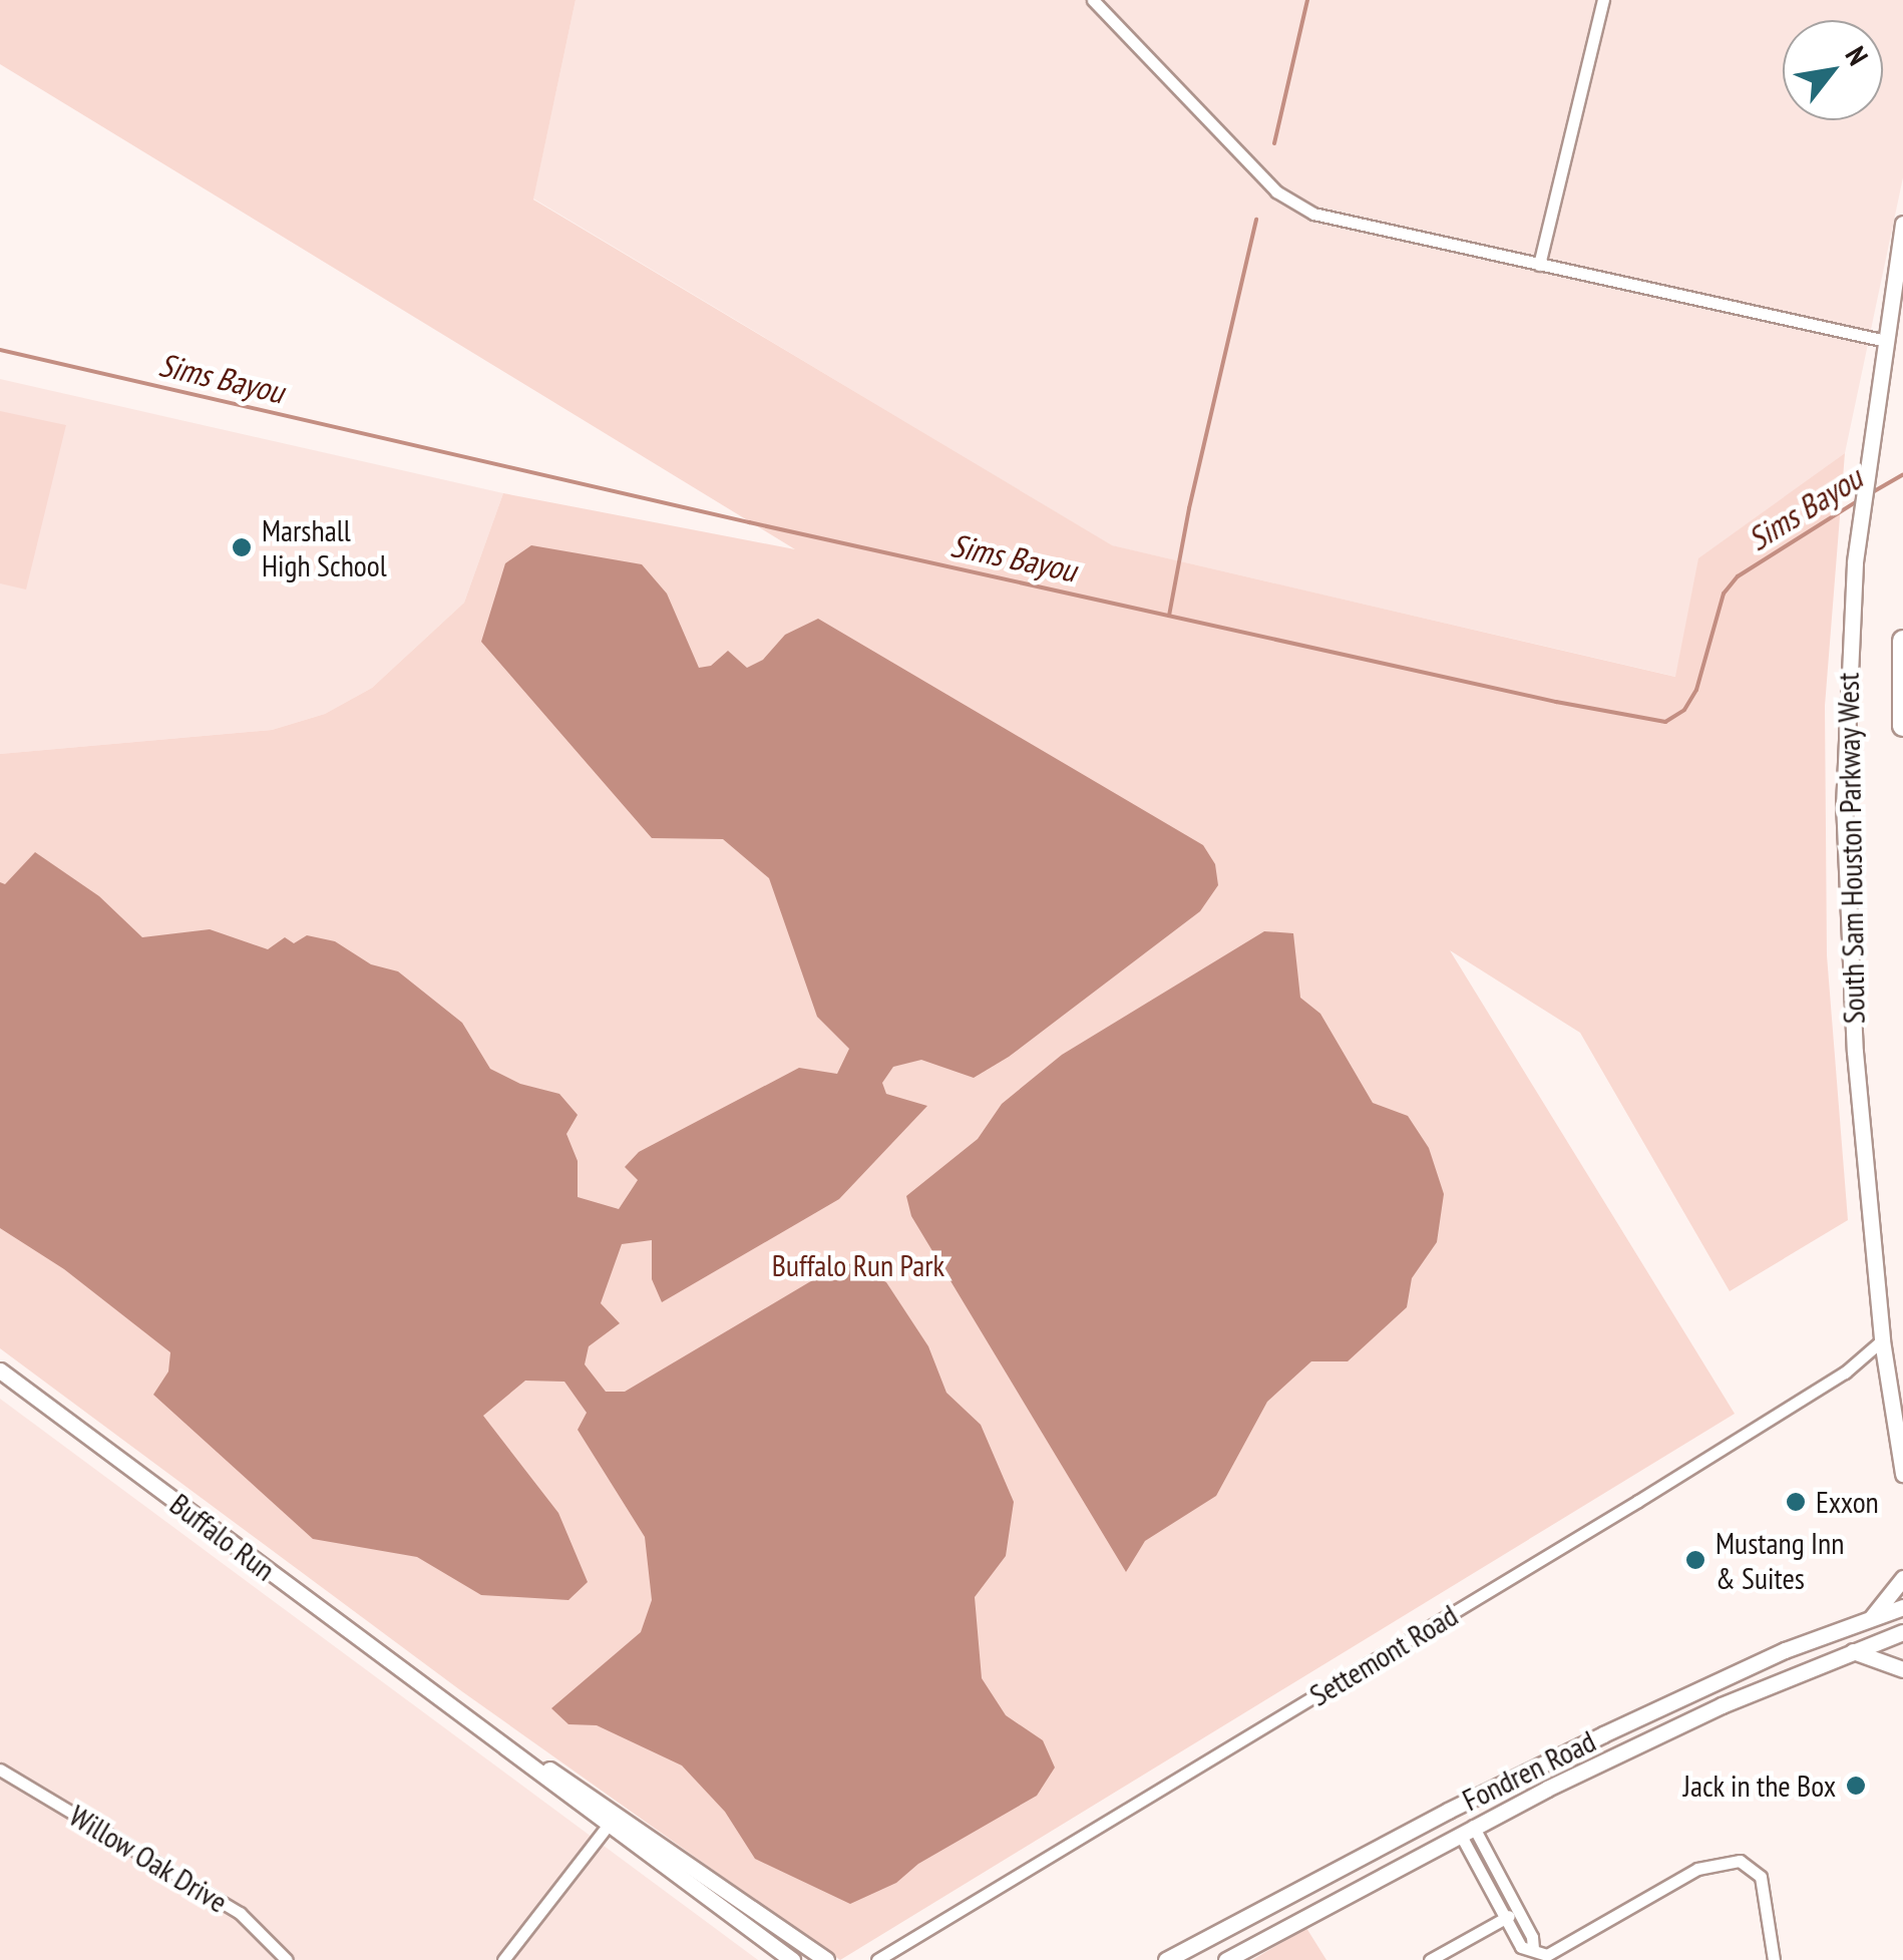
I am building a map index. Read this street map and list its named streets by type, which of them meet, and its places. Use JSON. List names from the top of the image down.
{
  "streets": {
    "main road": ["South Sam Houston Parkway West", "Buffalo Run", "Fondren Road"],
    "street": ["Settemont Road", "Willow Oak Drive"]
  },
  "crossings": [
    ["South Sam Houston Parkway West", "Settemont Road"]
  ],
  "water": ["Sims Bayou"],
  "parks": ["Buffalo Run Park"],
  "places": [
    "Marshall High School",
    "Exxon",
    "Mustang Inn & Suites",
    "Jack in the Box"
  ],
  "north": "top right"
}
